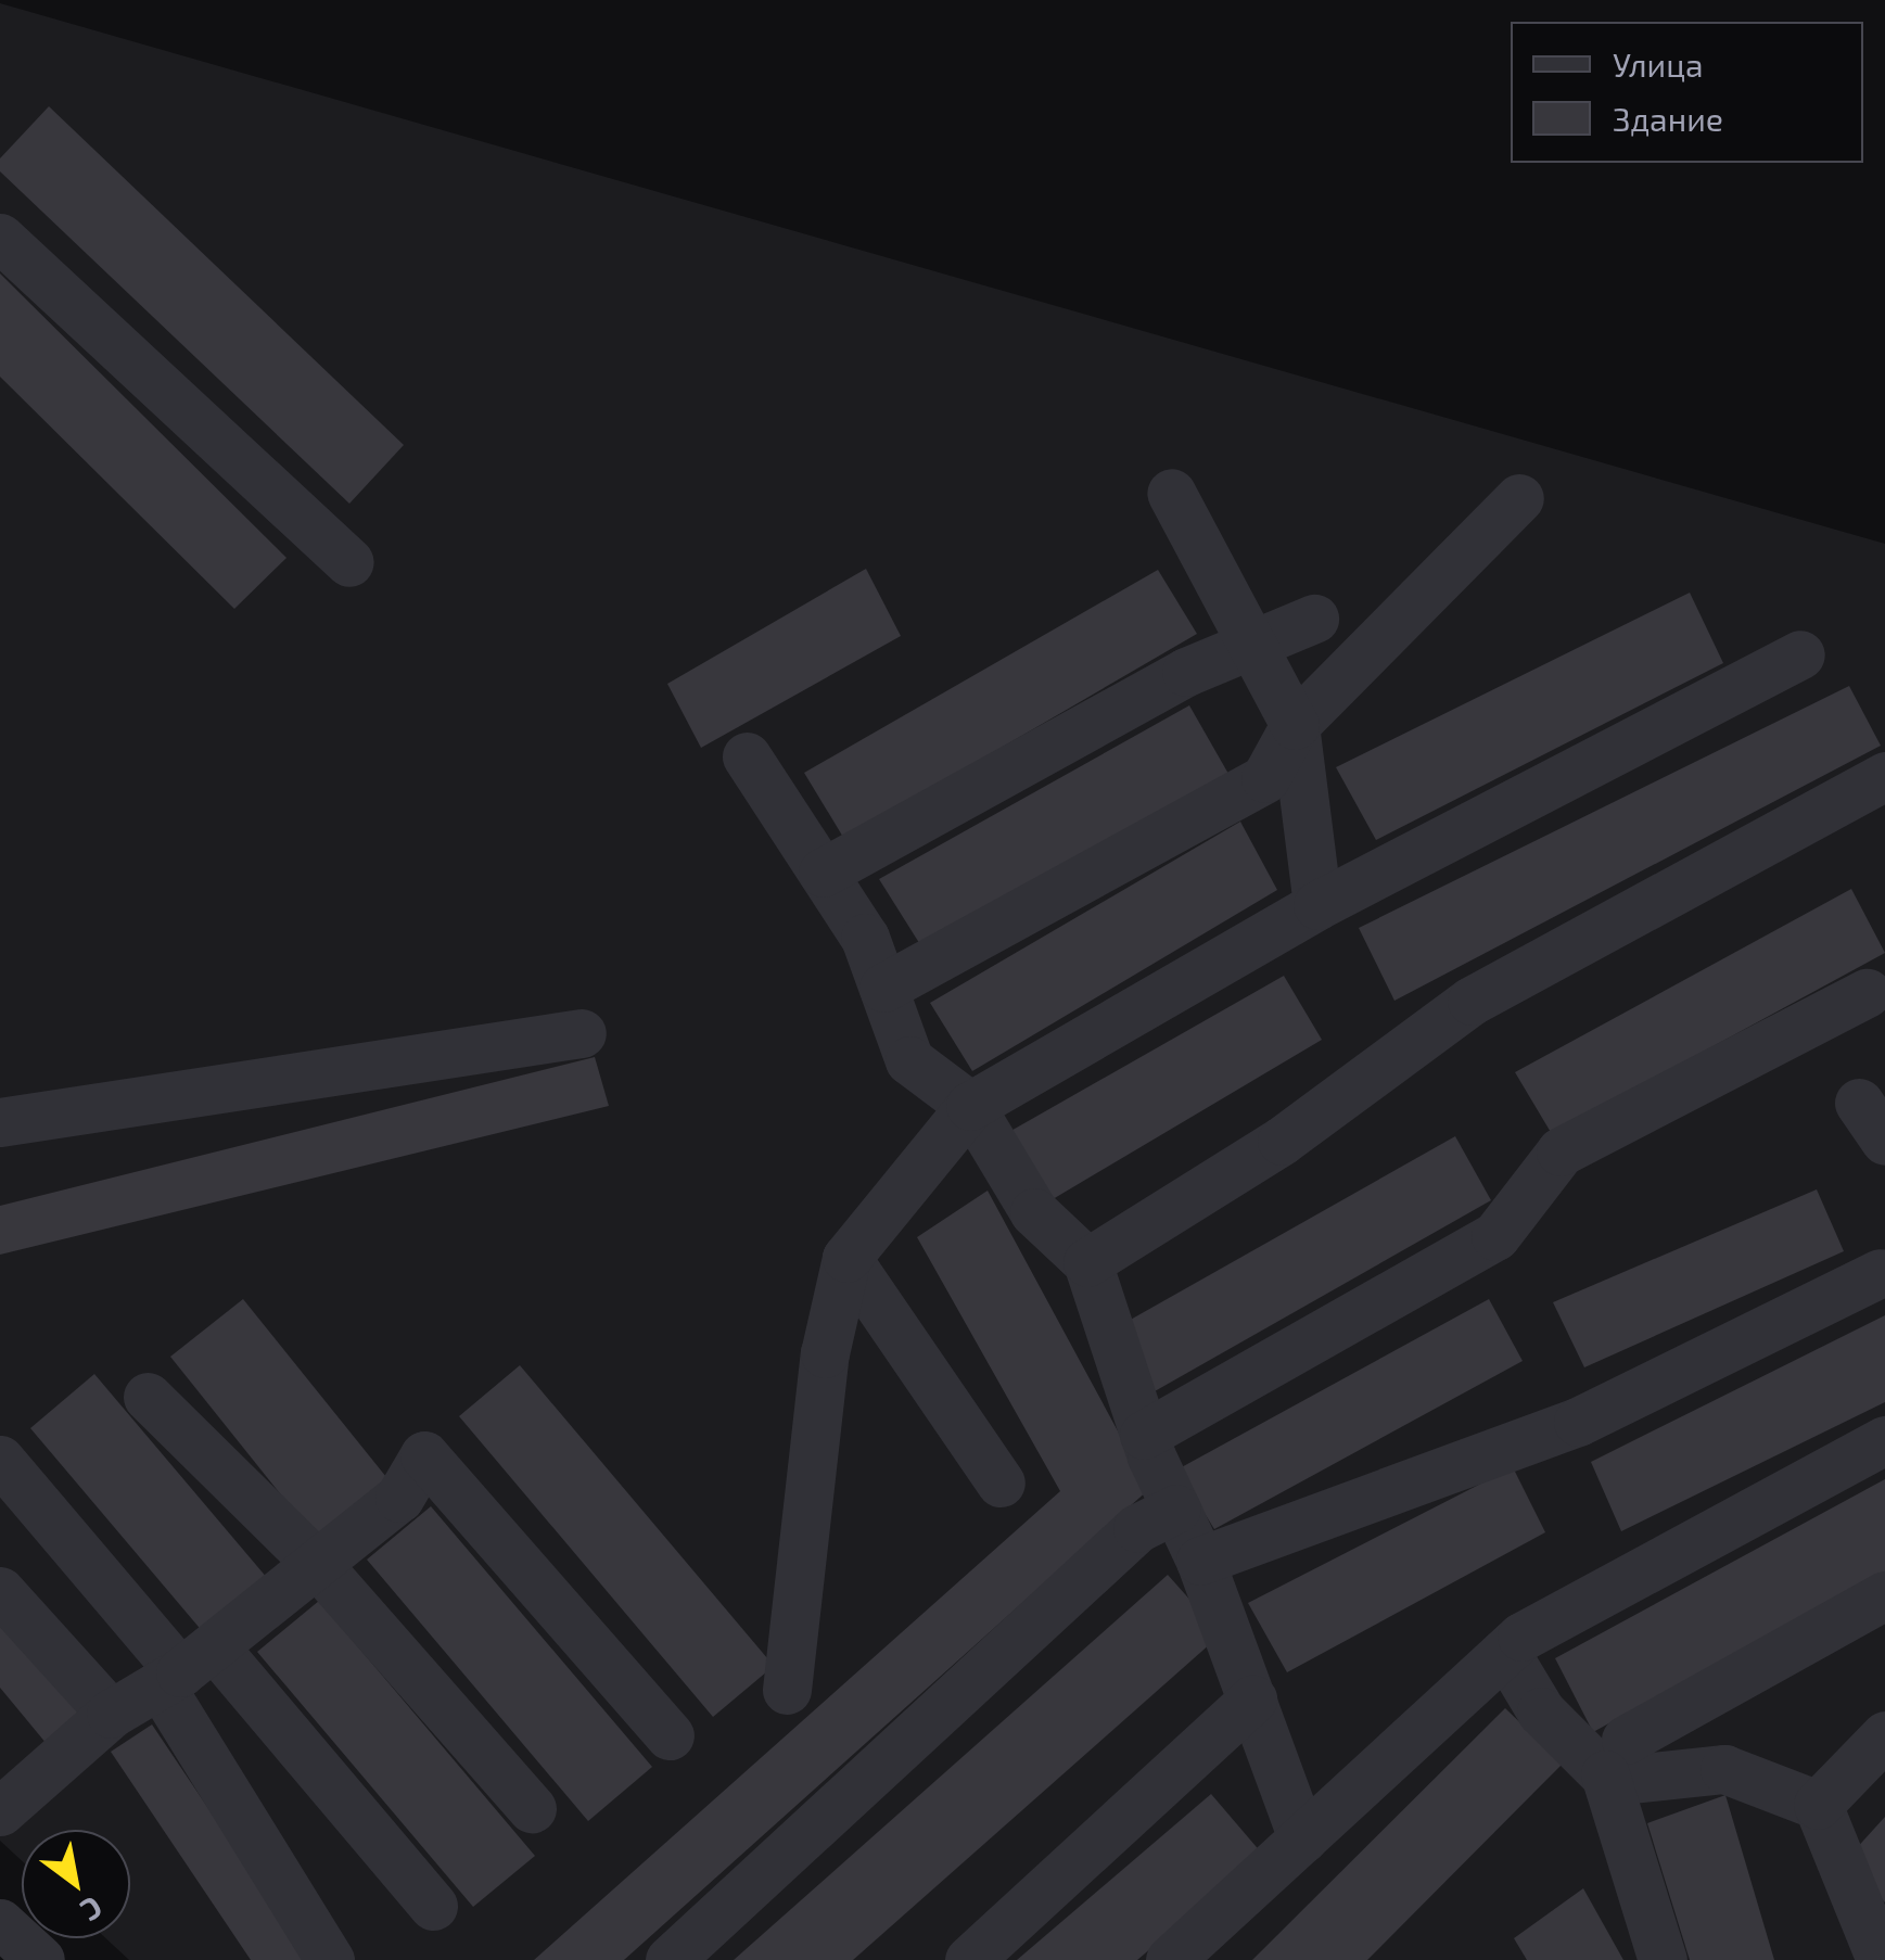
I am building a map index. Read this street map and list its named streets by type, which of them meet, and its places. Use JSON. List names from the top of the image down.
{
  "legend": ["Улица", "Здание"],
  "north": "bottom right"
}
